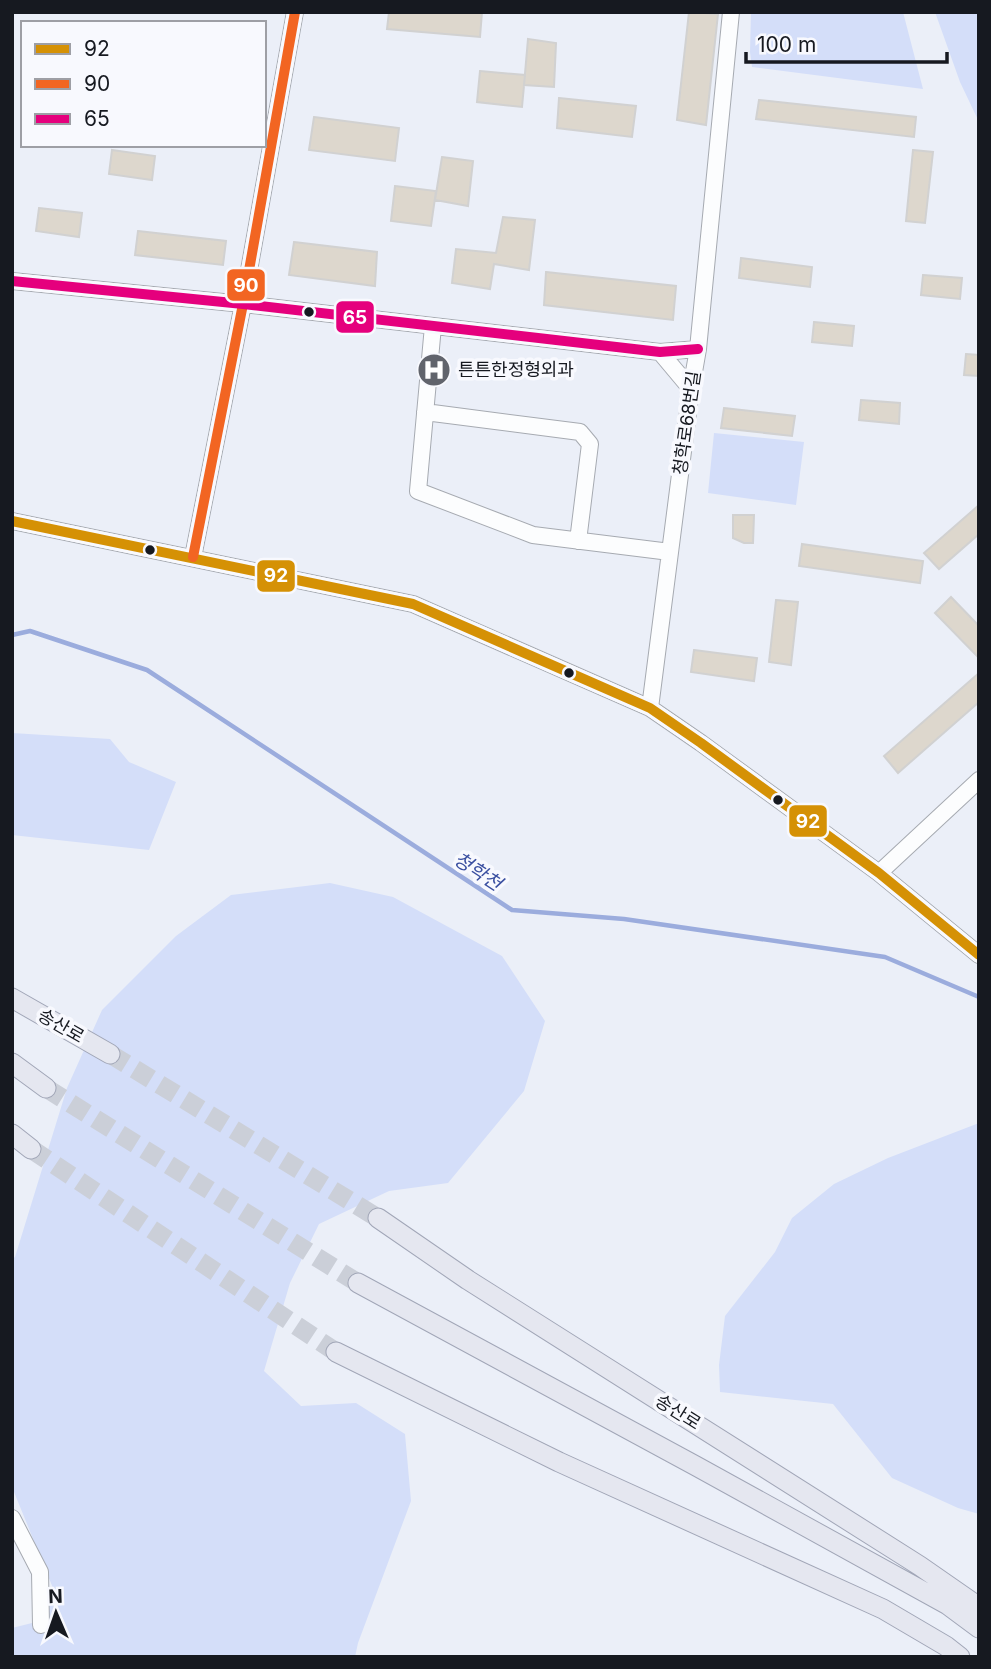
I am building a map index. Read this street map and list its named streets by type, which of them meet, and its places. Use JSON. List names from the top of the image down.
{
  "streets": {
    "main road": ["송산로"],
    "street": ["청학로68번길"]
  },
  "water": ["청학천"],
  "places": {
    "hospital": ["튼튼한정형외과"]
  },
  "lines": ["transit line 90", "transit line 65", "transit line 92"],
  "legend": ["92", "90", "65"],
  "scale_bar": "100 m",
  "north": "top"
}
